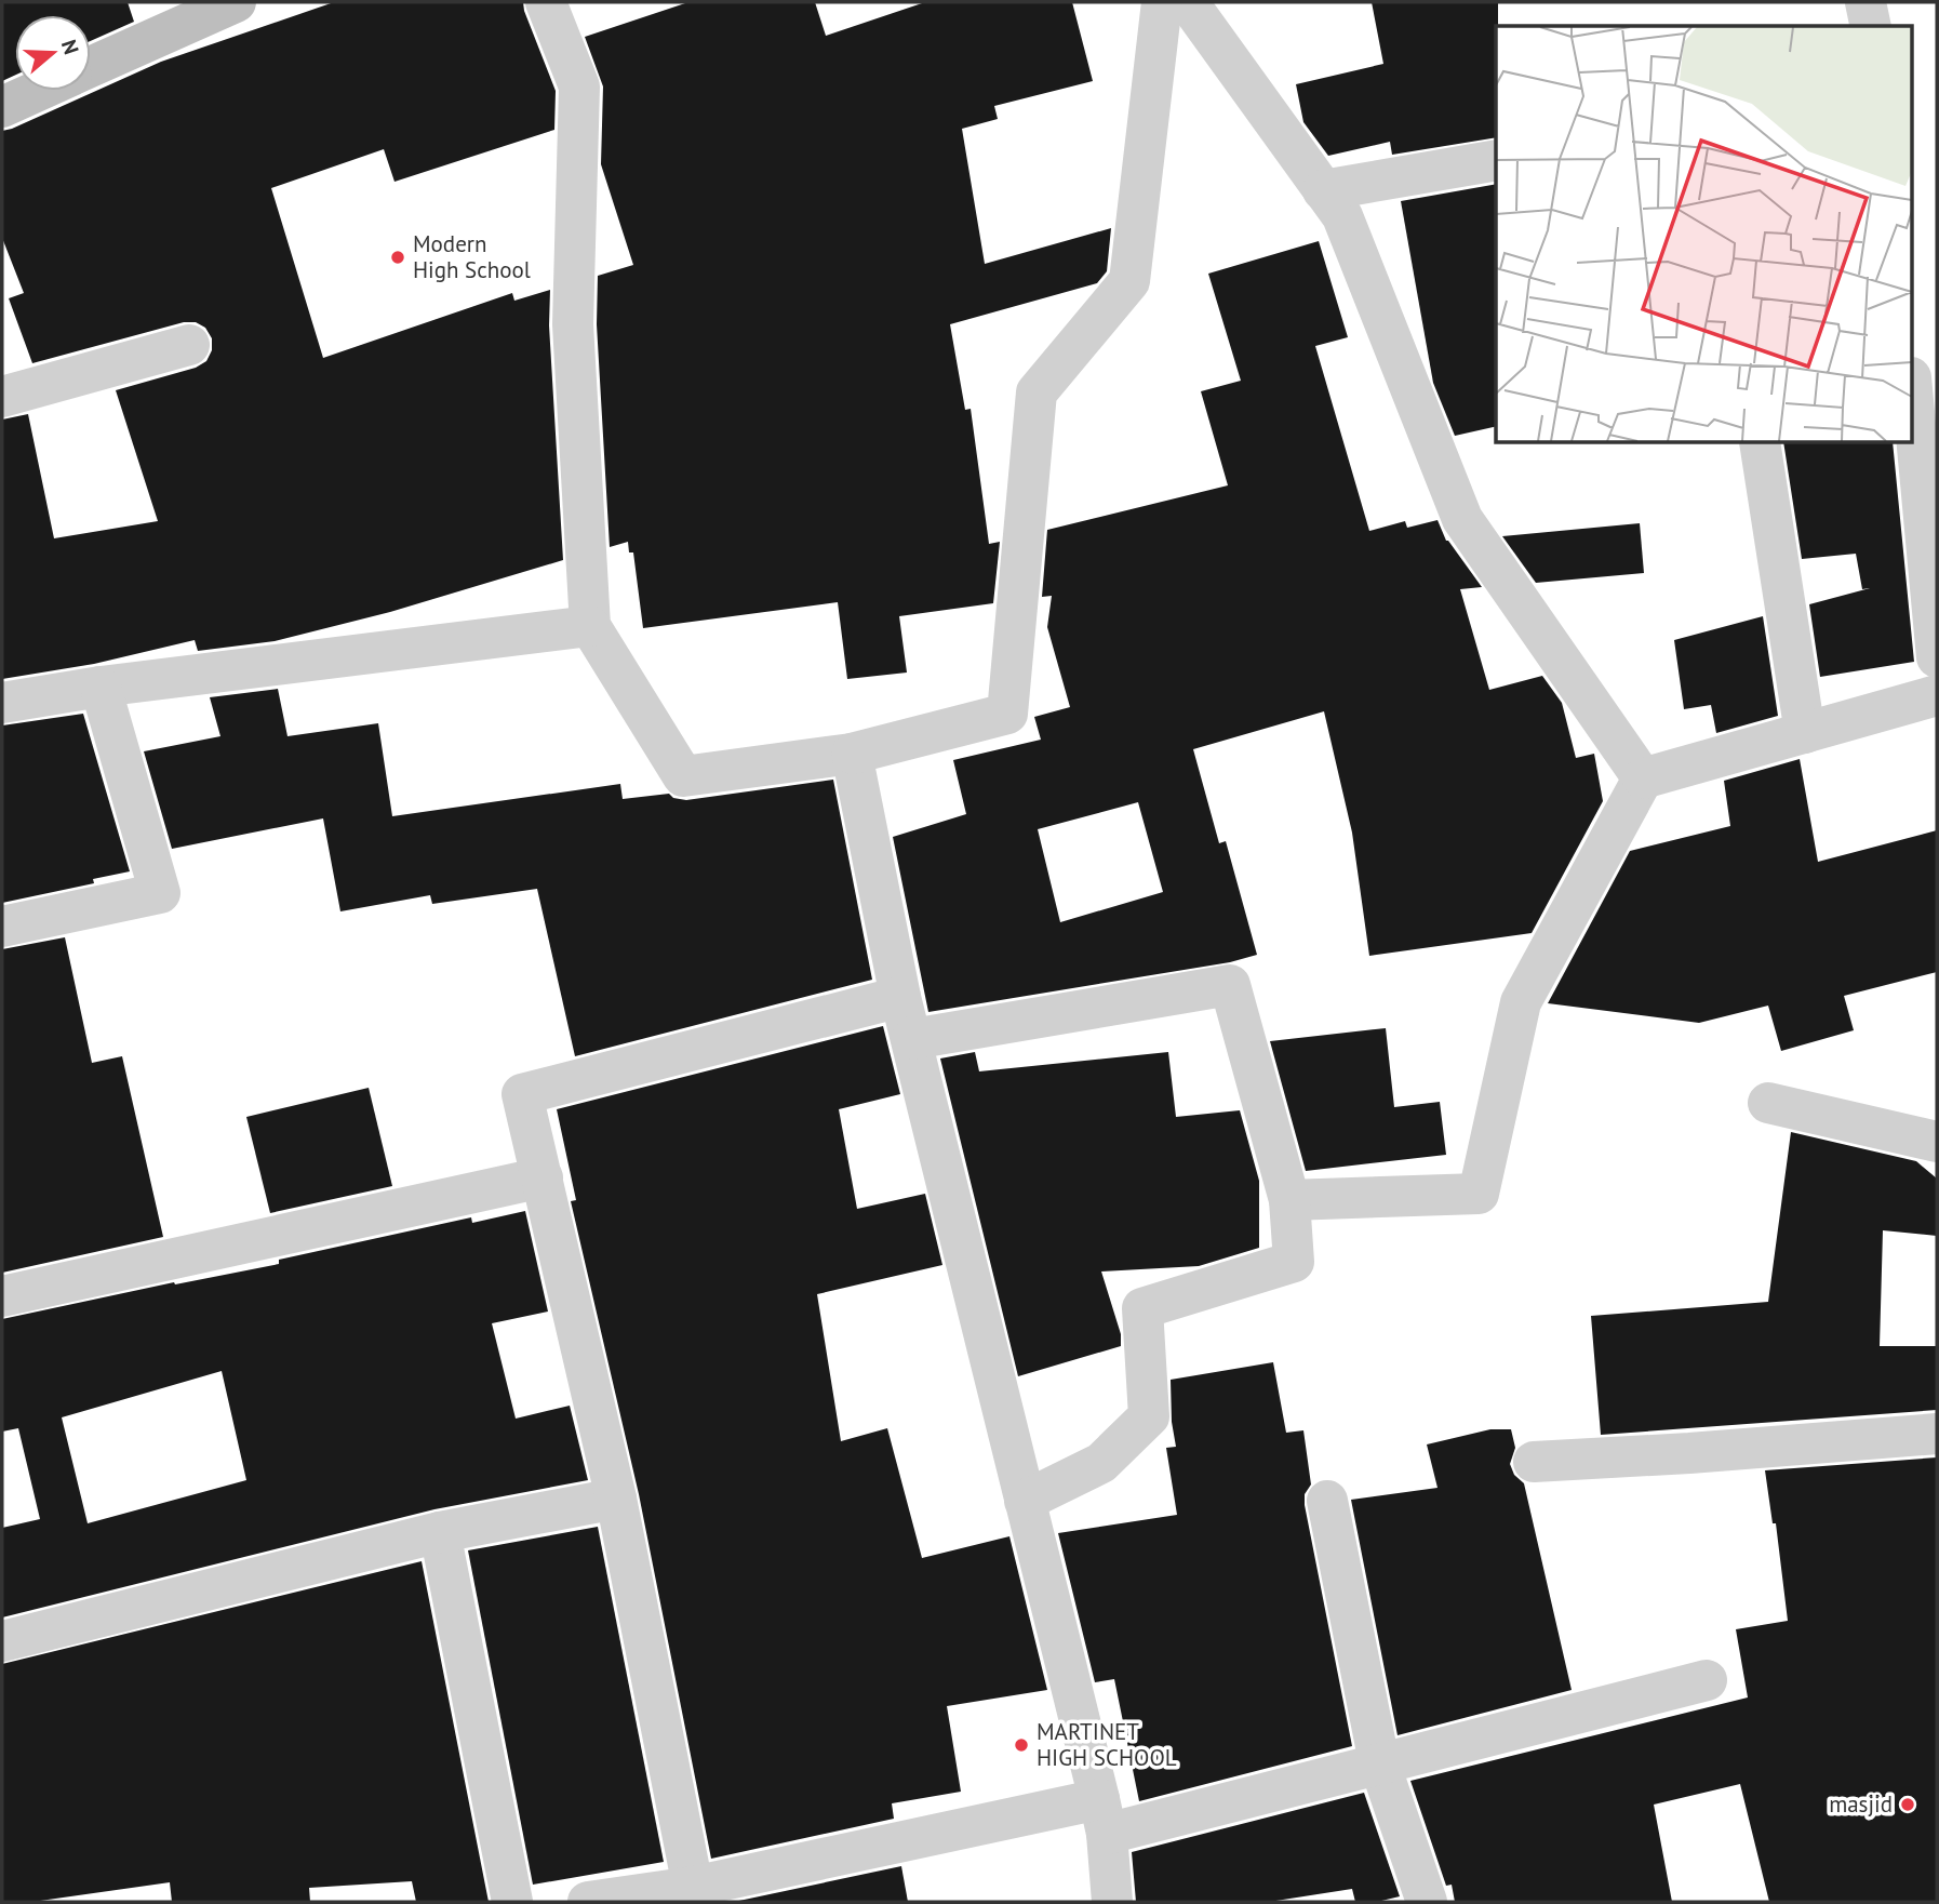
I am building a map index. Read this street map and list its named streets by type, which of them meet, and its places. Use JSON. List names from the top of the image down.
{
  "places": ["Modern High School", "MARTINET HIGH SCHOOL", "masjid"],
  "north": "right"
}
